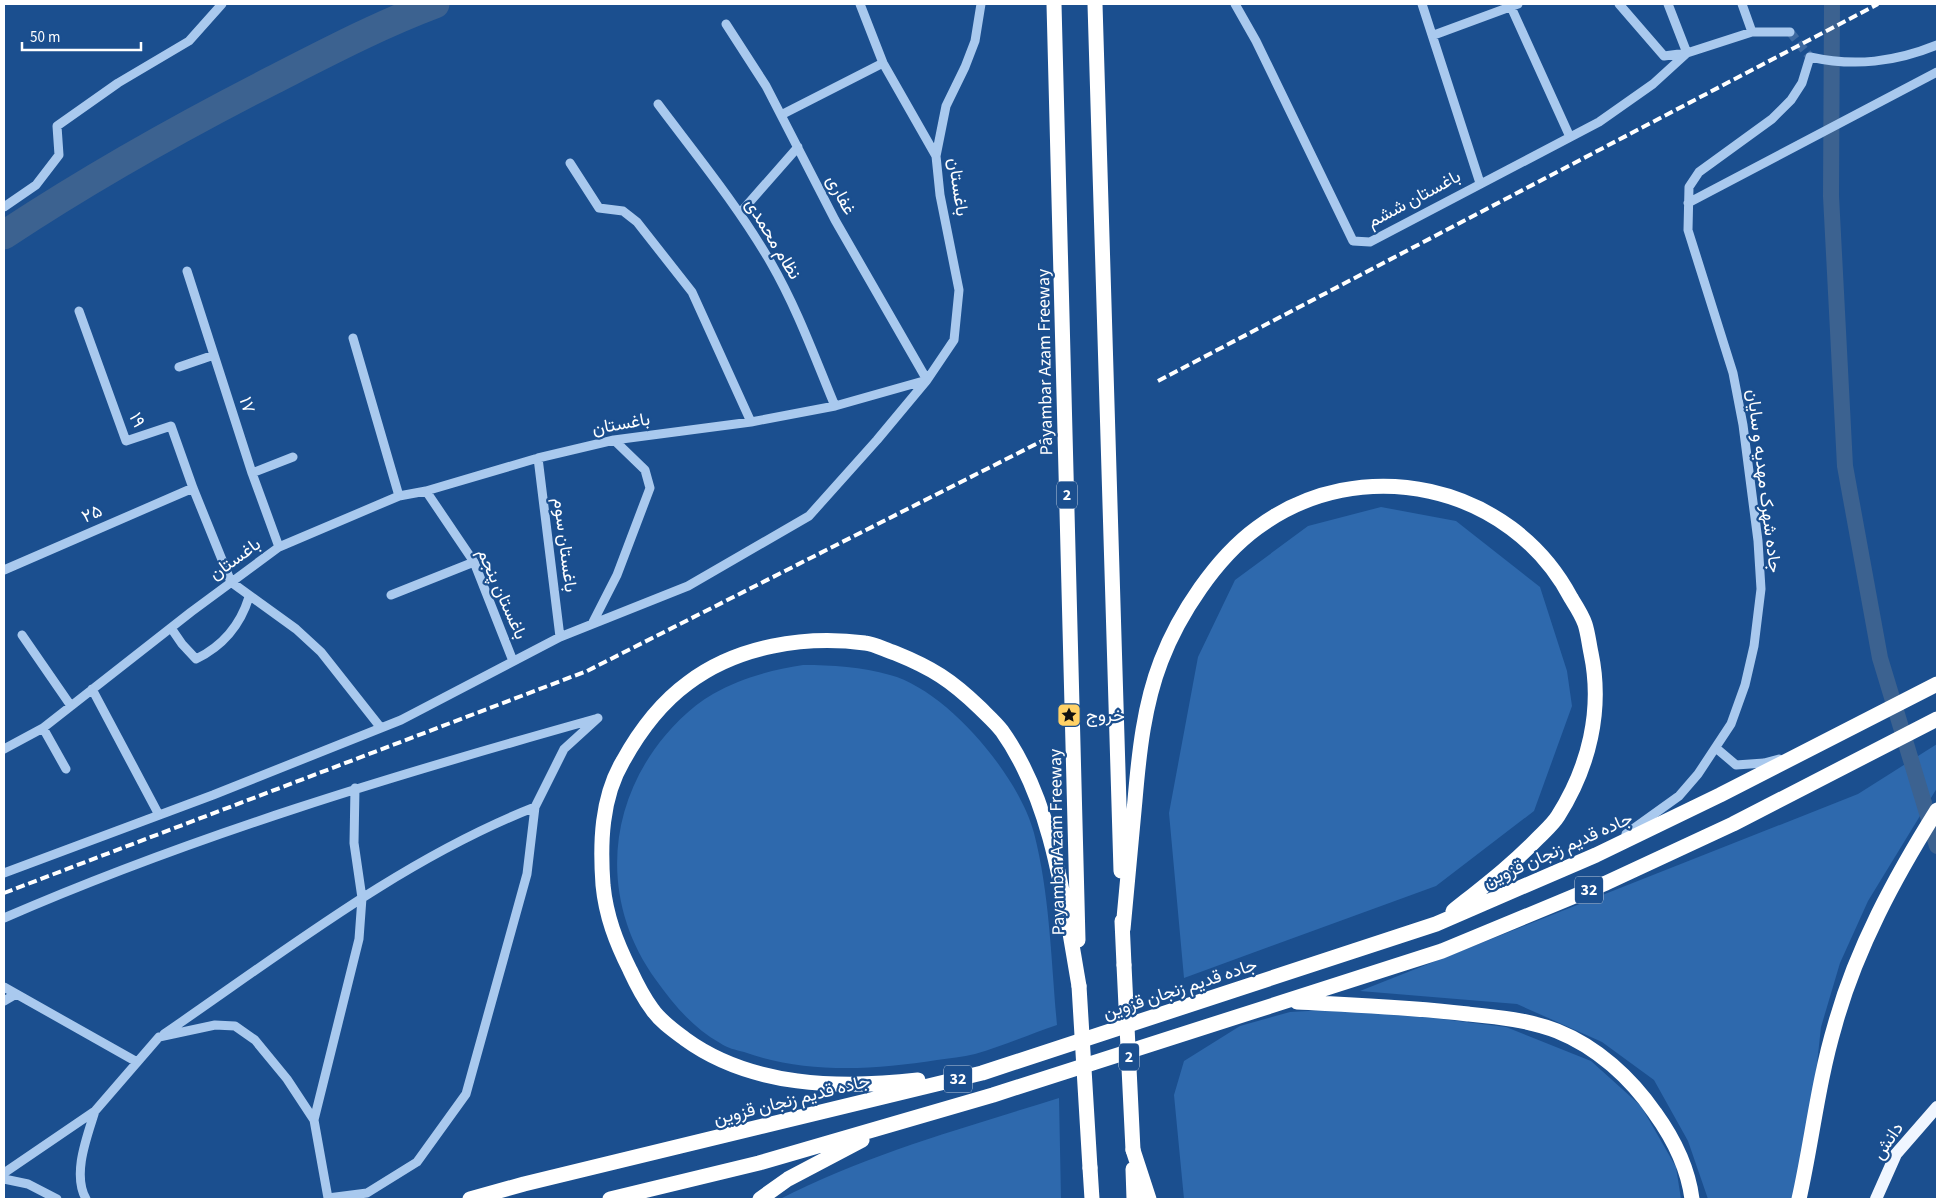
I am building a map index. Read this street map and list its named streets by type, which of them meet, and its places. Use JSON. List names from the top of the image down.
{
  "streets": {
    "highway": [
      "Payambar Azam Freeway",
      "2",
      "جاده قدیم زنجان قزوین",
      "32"
    ],
    "main road": ["دانش"],
    "street": [
      "باغستان",
      "غفاری",
      "باغستان ششم",
      "نظام محمدی",
      "۱۷",
      "۱۹",
      "جاده شهرک مهدیه و سایان",
      "۲۵",
      "باغستان سوم",
      "باغستان پنجم"
    ]
  },
  "crossings": [
    ["باغستان", "غفاری"],
    ["باغستان", "نظام محمدی"],
    ["باغستان", "۱۷"],
    ["باغستان", "باغستان سوم"],
    ["باغستان", "باغستان پنجم"],
    ["۱۹", "۲۵"],
    ["جاده شهرک مهدیه و سایان", "جاده قدیم زنجان قزوین"]
  ],
  "places": {
    "place": ["خروج"]
  },
  "scale_bar": "50 m"
}
